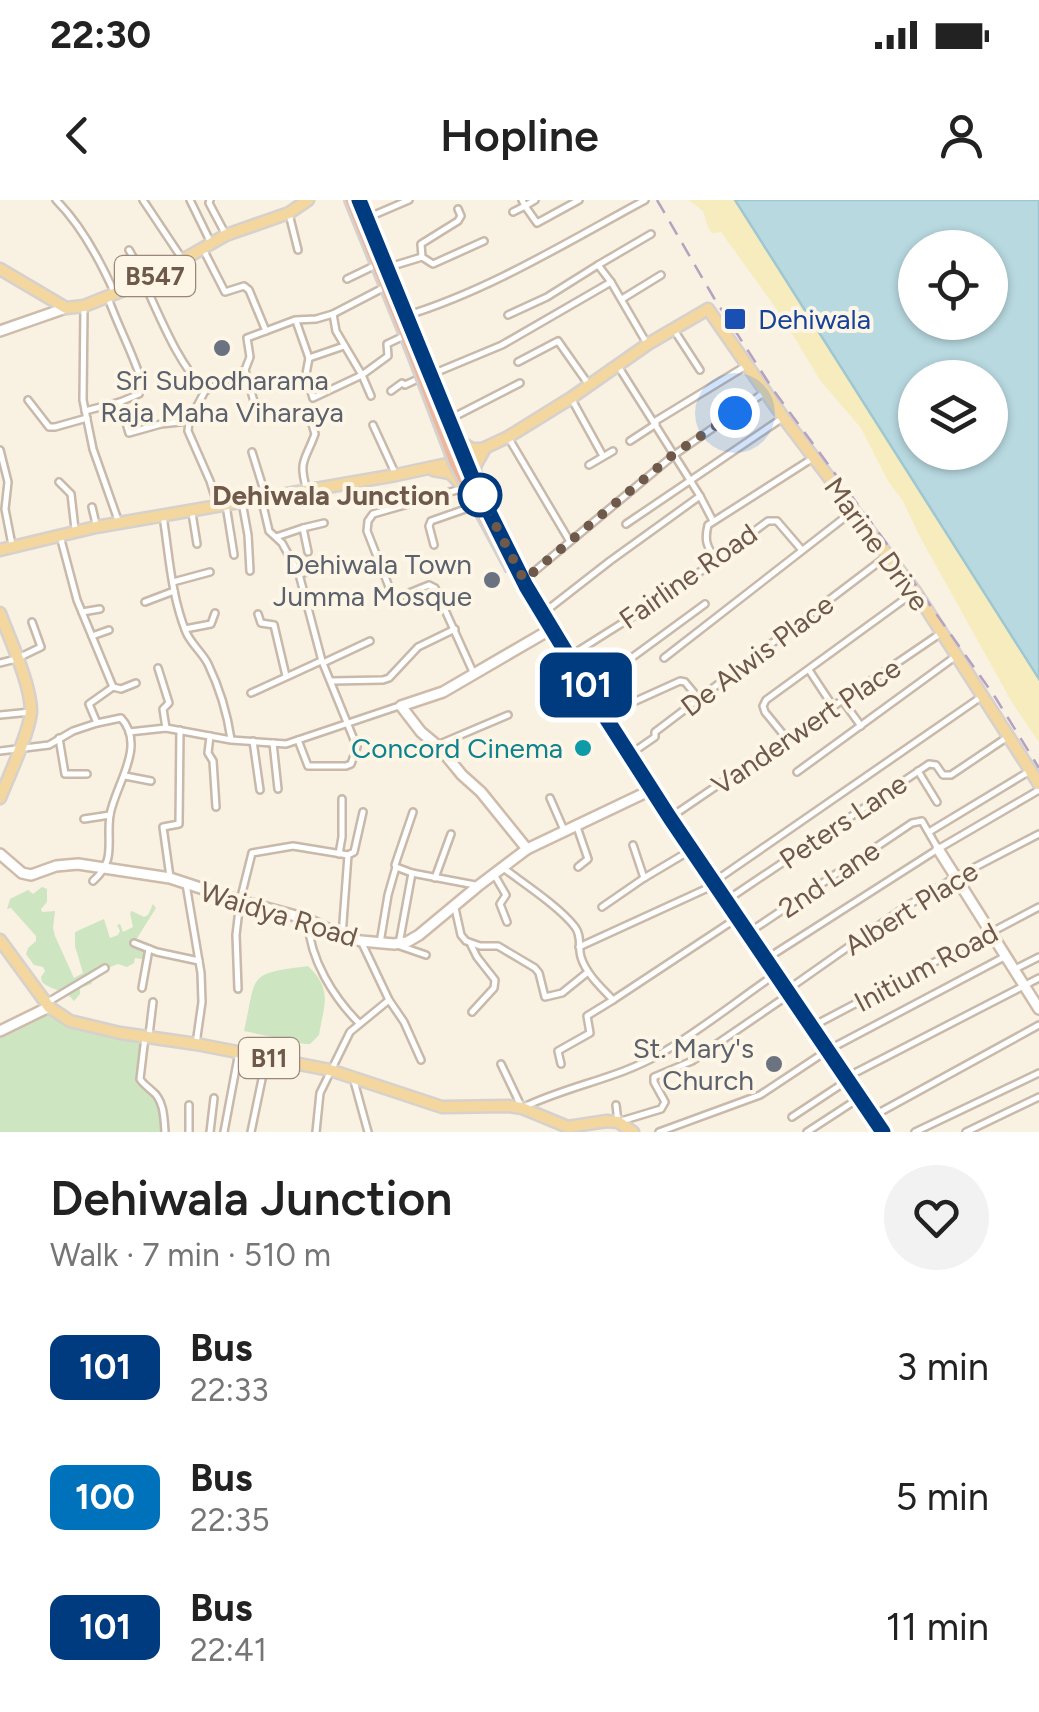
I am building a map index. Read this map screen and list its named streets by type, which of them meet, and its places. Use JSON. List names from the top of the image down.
{
  "streets": {
    "main road": ["B547", "Marine Drive", "B11"],
    "street": [
      "Fairline Road",
      "De Alwis Place",
      "Vanderwert Place",
      "Peters Lane",
      "2nd Lane",
      "Albert Place",
      "Waidya Road",
      "Initium Road"
    ]
  },
  "crossings": [
    ["Marine Drive", "Fairline Road"],
    ["Marine Drive", "De Alwis Place"],
    ["Marine Drive", "Vanderwert Place"],
    ["Marine Drive", "Peters Lane"],
    ["Albert Place", "B11"]
  ],
  "places": {
    "transit": ["Dehiwala"],
    "other": [
      "Sri Subodharama Raja Maha Viharaya",
      "Dehiwala Junction",
      "Dehiwala Town Jumma Mosque",
      "Concord Cinema",
      "St. Mary's Church"
    ]
  },
  "lines": ["bus line 101"],
  "page": {
    "status": "22:30",
    "header": "Hopline",
    "on_map": "101",
    "heading": ["Dehiwala Junction", "Walk · 7 min · 510 m"],
    "list": [
      {
        "mark": "101",
        "name": "Bus",
        "note": "22:33",
        "value": "3 min"
      },
      {
        "mark": "100",
        "name": "Bus",
        "note": "22:35",
        "value": "5 min"
      },
      {
        "mark": "101",
        "name": "Bus",
        "note": "22:41",
        "value": "11 min"
      }
    ]
  }
}
